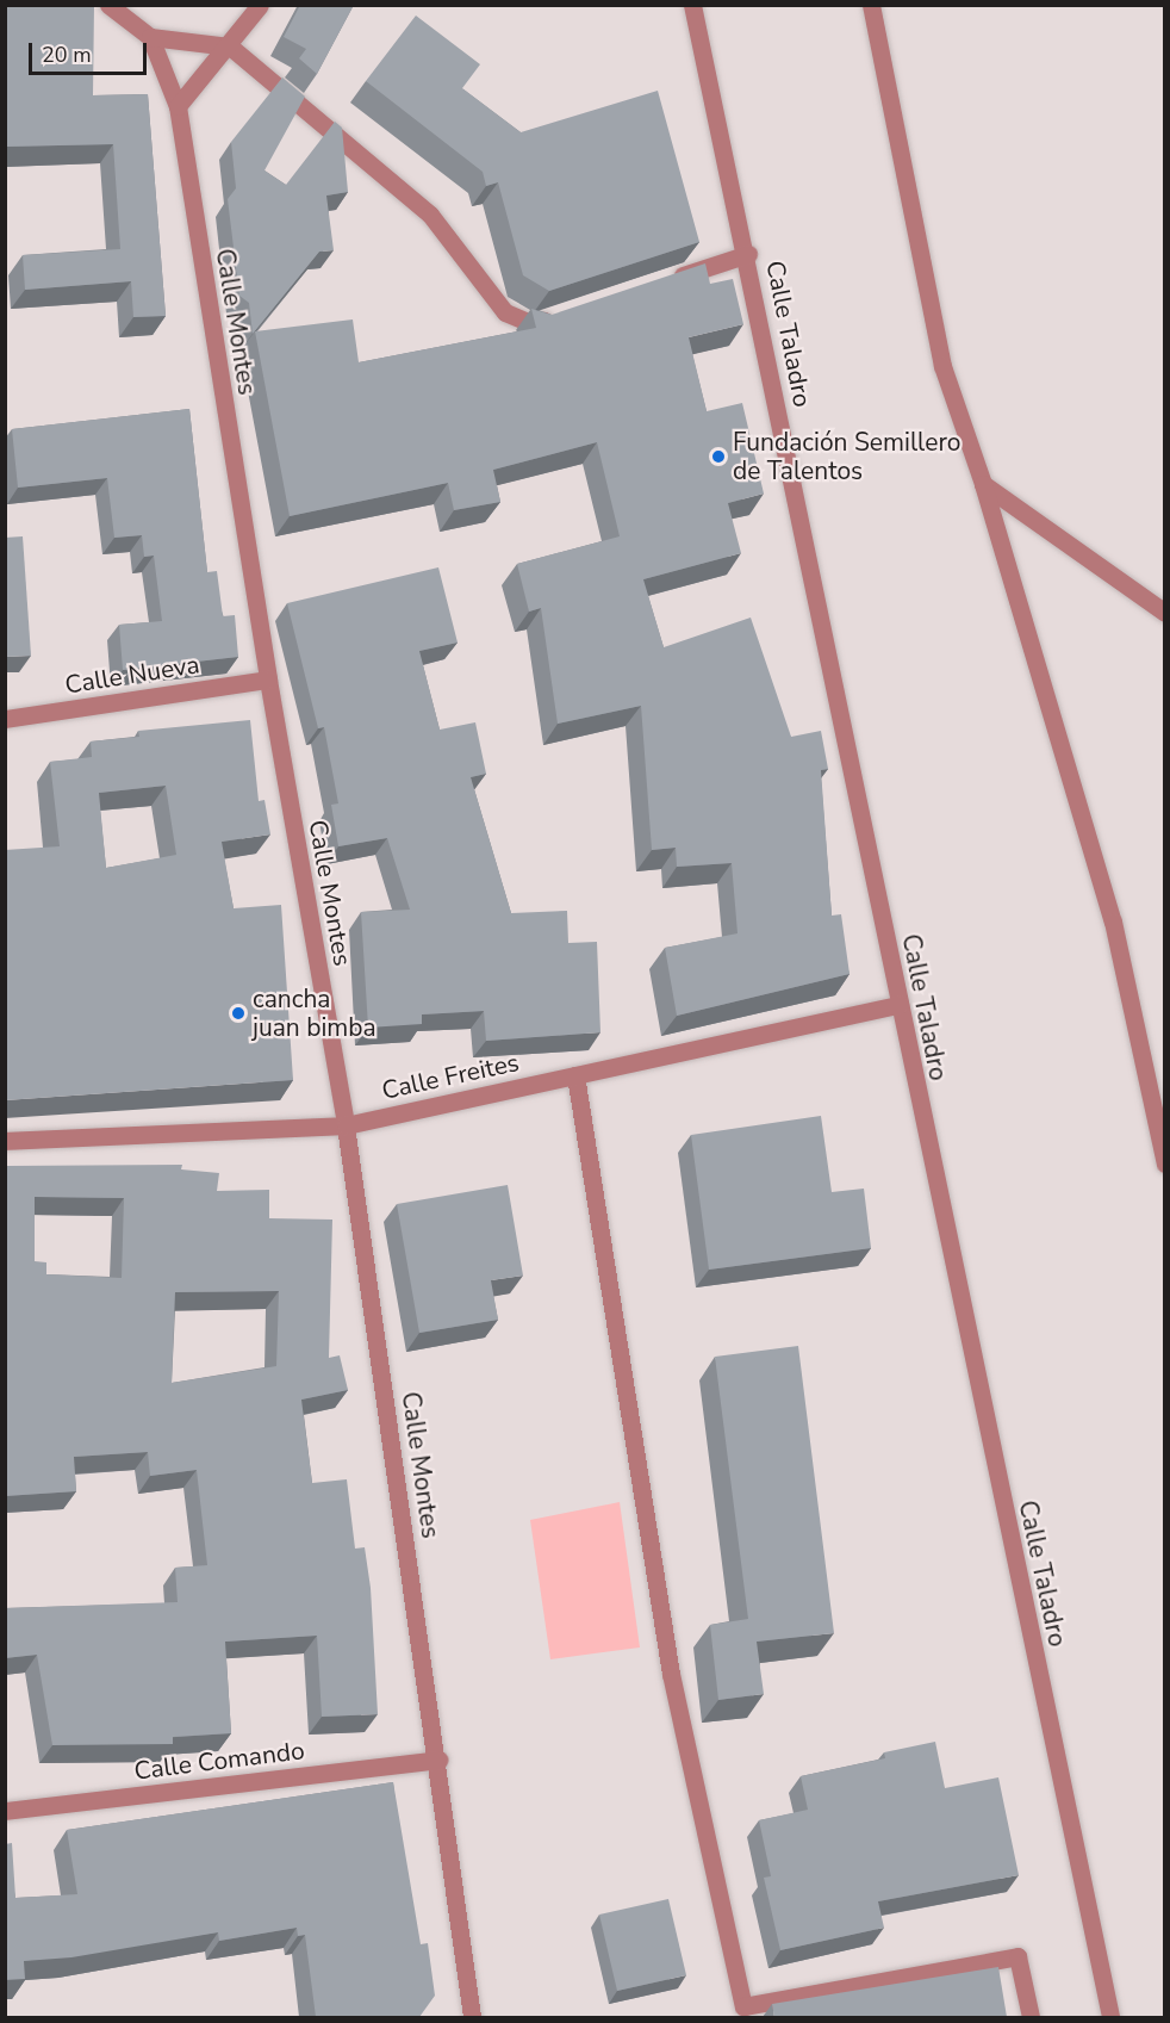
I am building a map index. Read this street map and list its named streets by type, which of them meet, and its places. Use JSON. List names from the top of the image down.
{
  "streets": {
    "street": [
      "Calle Montes",
      "Calle Taladro",
      "Calle Nueva",
      "Calle Freites",
      "Calle Comando"
    ]
  },
  "crossings": [
    ["Calle Montes", "Calle Nueva"],
    ["Calle Montes", "Calle Freites"],
    ["Calle Montes", "Calle Comando"],
    ["Calle Taladro", "Calle Freites"]
  ],
  "places": ["Fundación Semillero de Talentos", "cancha juan bimba"],
  "scale_bar": "20 m"
}
